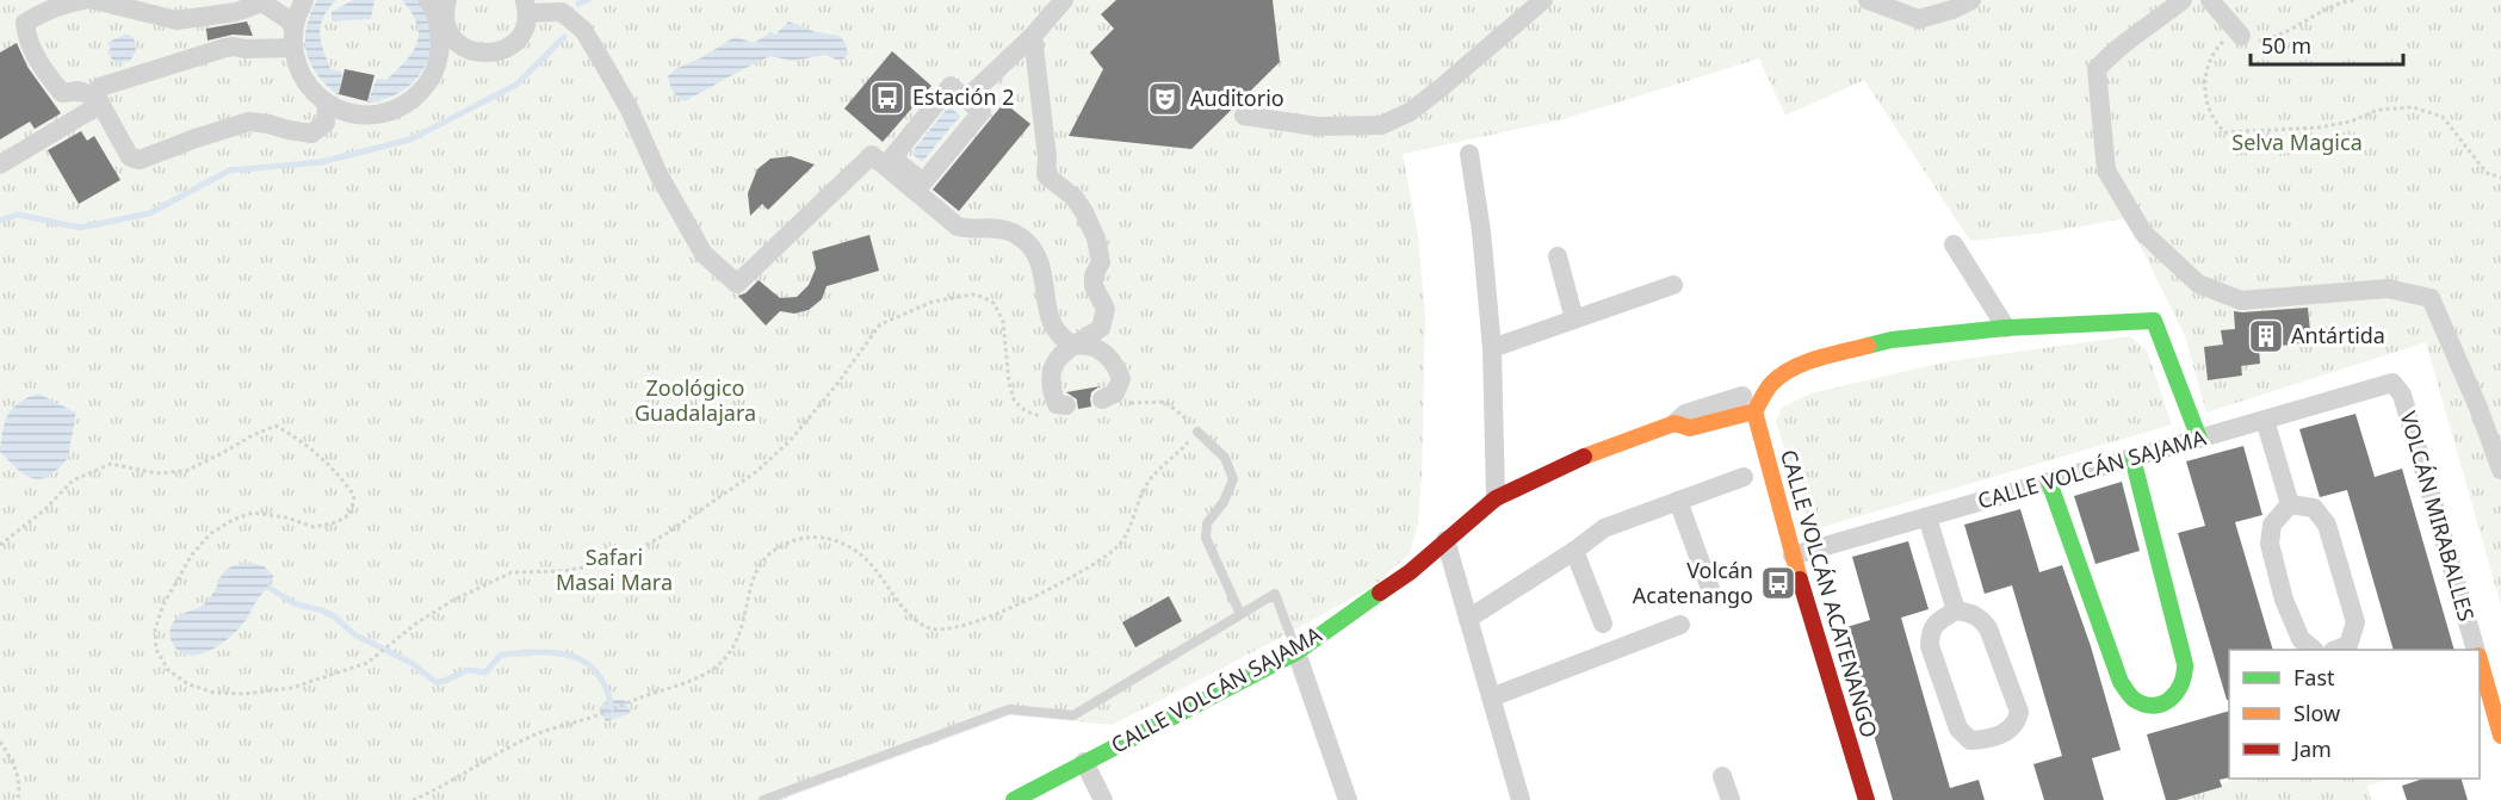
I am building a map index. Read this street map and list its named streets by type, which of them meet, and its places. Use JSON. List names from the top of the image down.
{
  "streets": {
    "street": ["CALLE VOLCÁN SAJAMA", "VOLCÁN MIRABALLES", "CALLE VOLCÁN ACATENANGO"]
  },
  "crossings": [
    ["CALLE VOLCÁN SAJAMA", "VOLCÁN MIRABALLES"],
    ["CALLE VOLCÁN SAJAMA", "CALLE VOLCÁN ACATENANGO"]
  ],
  "parks": ["Selva Magica", "Zoológico Guadalajara", "Safari Masai Mara"],
  "places": {
    "bus stop": ["Estación 2", "Volcán Acatenango"],
    "theatre": ["Auditorio"],
    "building": ["Antártida"]
  },
  "legend": ["Fast", "Slow", "Jam"],
  "scale_bar": "50 m"
}
